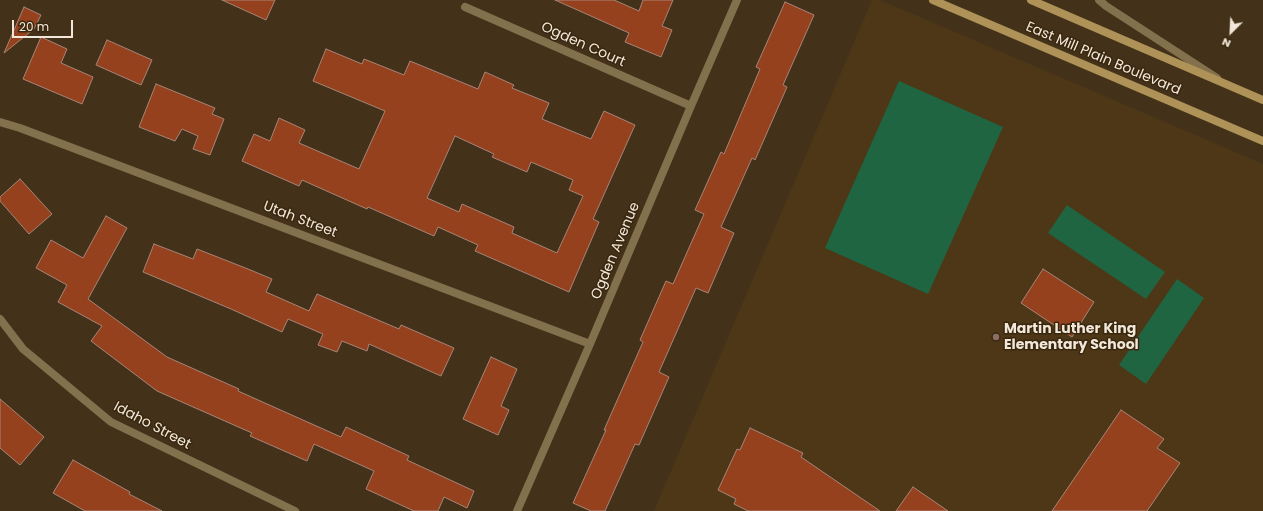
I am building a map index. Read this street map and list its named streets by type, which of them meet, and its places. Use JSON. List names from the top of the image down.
{
  "streets": {
    "main road": ["East Mill Plain Boulevard"],
    "street": [
      "Ogden Court",
      "Utah Street",
      "Ogden Avenue",
      "Idaho Street"
    ]
  },
  "crossings": [
    ["Ogden Court", "Ogden Avenue"],
    ["Utah Street", "Ogden Avenue"]
  ],
  "places": ["Martin Luther King Elementary School"],
  "scale_bar": "20 m",
  "north": "bottom left"
}
